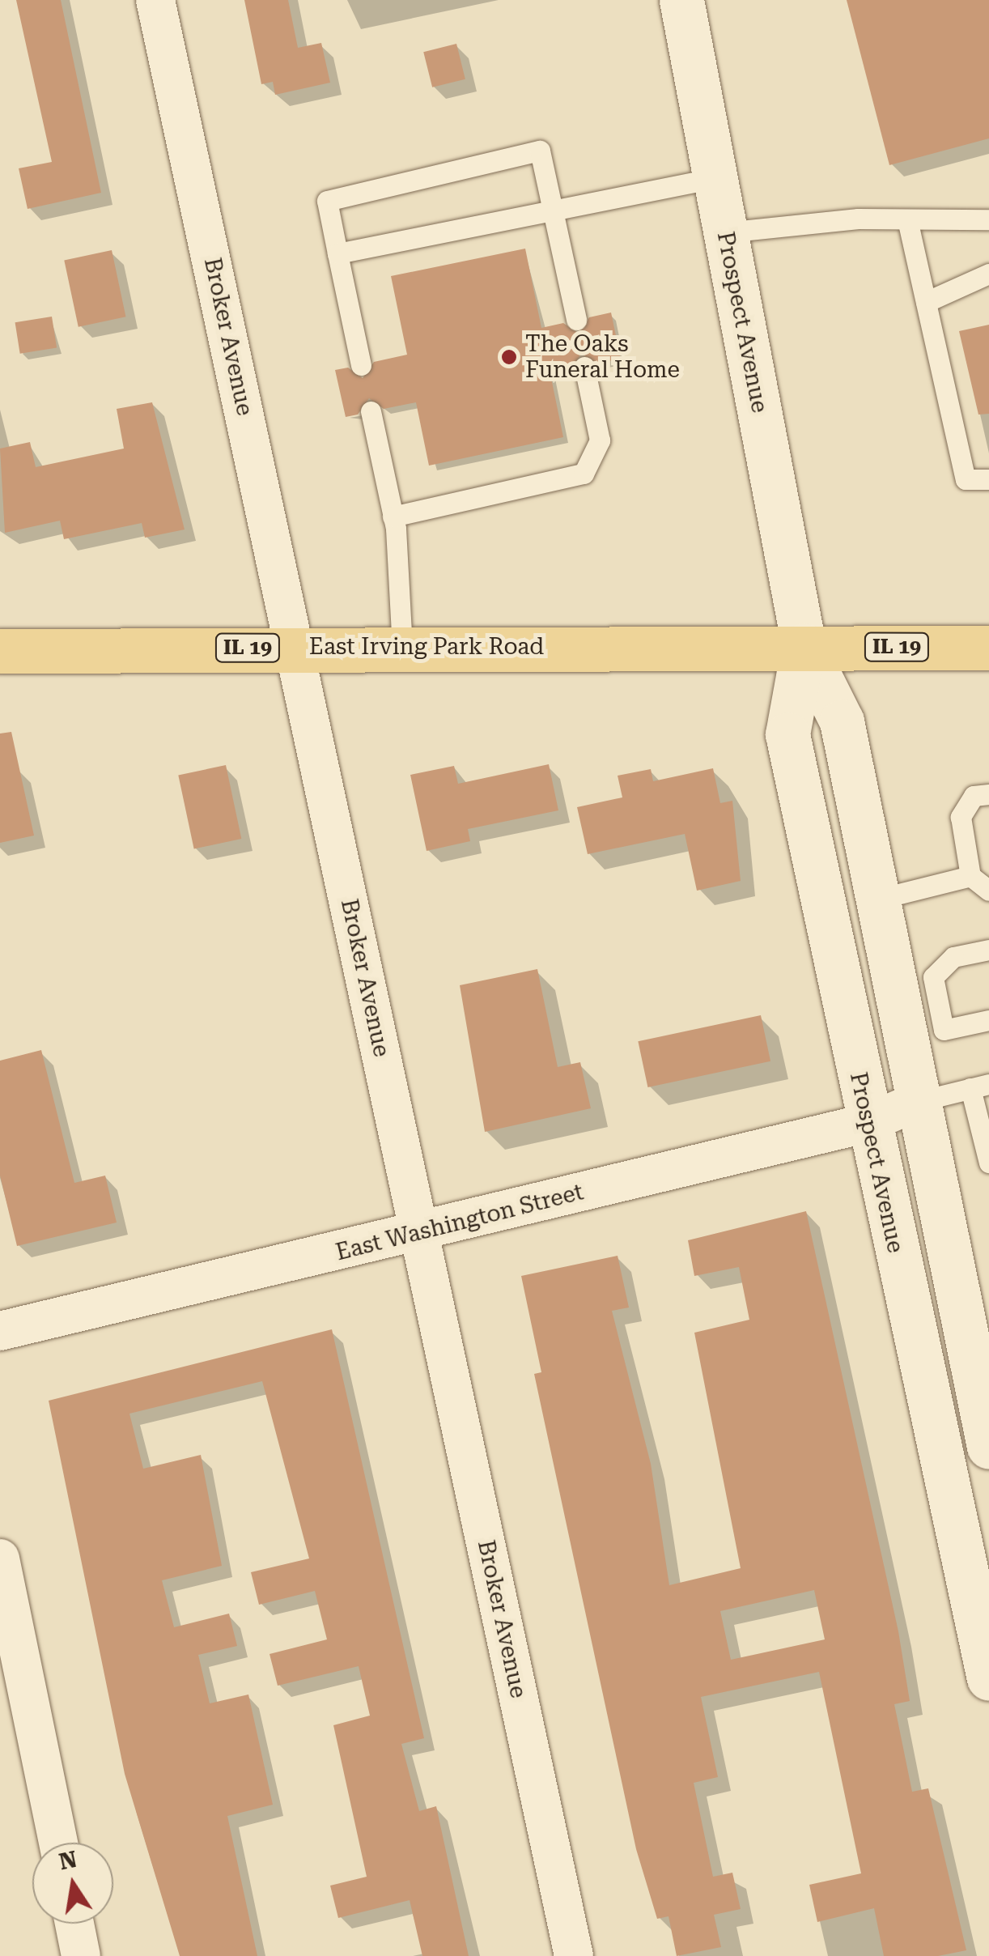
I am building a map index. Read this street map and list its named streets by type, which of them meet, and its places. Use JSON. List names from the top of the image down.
{
  "streets": {
    "main road": ["East Irving Park Road", "IL 19"],
    "street": ["Prospect Avenue", "Broker Avenue", "East Washington Street"]
  },
  "crossings": [
    ["Prospect Avenue", "East Irving Park Road"],
    ["Prospect Avenue", "IL 19"],
    ["Prospect Avenue", "East Washington Street"],
    ["Broker Avenue", "East Irving Park Road"],
    ["Broker Avenue", "East Washington Street"],
    ["East Irving Park Road", "IL 19"]
  ],
  "places": ["The Oaks Funeral Home"],
  "north": "top"
}
